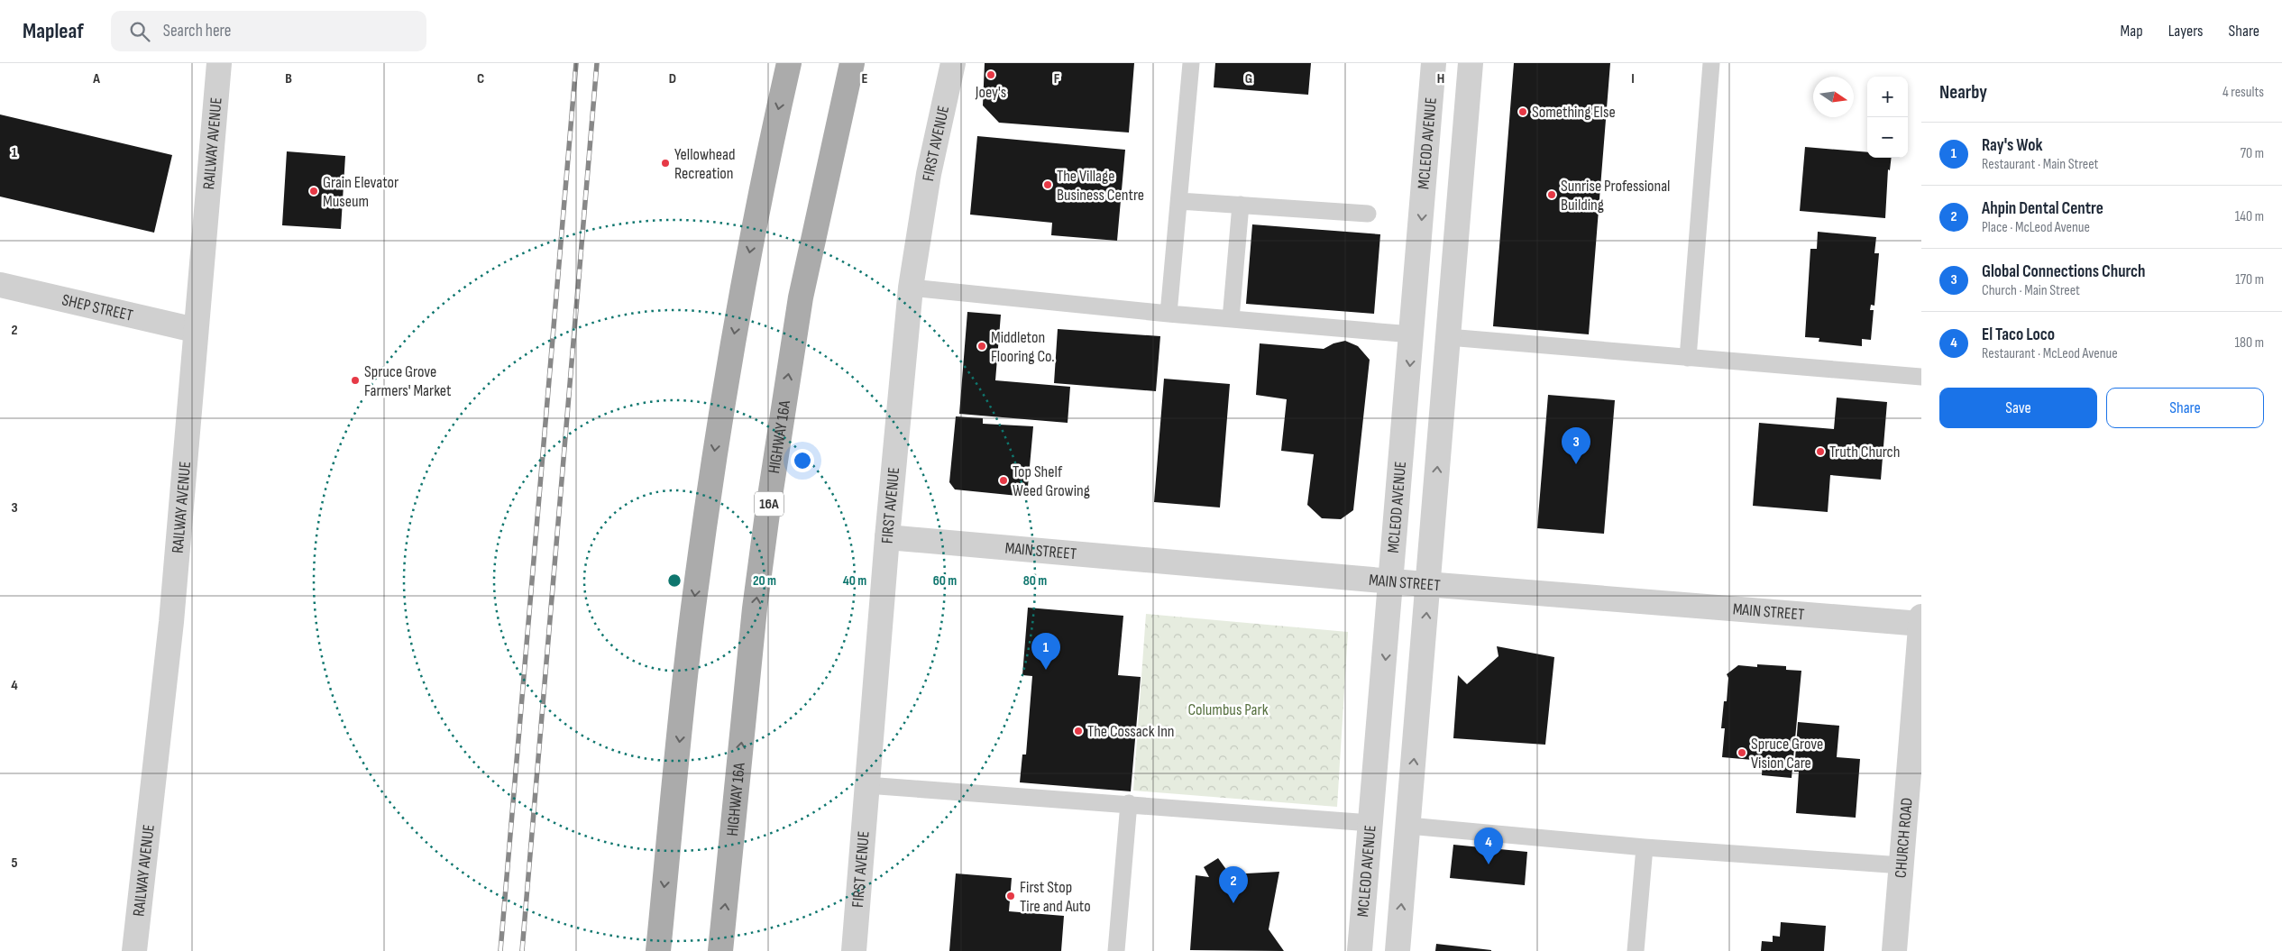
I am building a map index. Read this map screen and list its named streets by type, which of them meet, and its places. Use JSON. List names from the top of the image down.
{
  "streets": {
    "main road": ["HIGHWAY 16A", "16A"],
    "street": [
      "RAILWAY AVENUE",
      "FIRST AVENUE",
      "MCLEOD AVENUE",
      "SHEP STREET",
      "MAIN STREET",
      "CHURCH ROAD"
    ]
  },
  "crossings": [
    ["RAILWAY AVENUE", "SHEP STREET"],
    ["FIRST AVENUE", "MAIN STREET"],
    ["MCLEOD AVENUE", "MAIN STREET"],
    ["MAIN STREET", "CHURCH ROAD"]
  ],
  "parks": ["Columbus Park"],
  "places": [
    "Joey's",
    "Something Else",
    "Yellowhead Recreation",
    "The Village Business Centre",
    "Grain Elevator Museum",
    "Sunrise Professional Building",
    "Middleton Flooring Co.",
    "Spruce Grove Farmers' Market",
    "Truth Church",
    "Top Shelf Weed Growing",
    "The Cossack Inn",
    "Spruce Grove Vision Care",
    "First Stop Tire and Auto"
  ],
  "north": "right",
  "page": {
    "header": "Mapleaf",
    "search": "Search here",
    "nav": ["Map", "Layers", "Share"],
    "heading": ["Nearby", "4 results"],
    "map_buttons": ["+", "−"],
    "list": [
      {
        "mark": "1",
        "name": "Ray's Wok",
        "note": "Restaurant · Main Street",
        "value": "70 m"
      },
      {
        "mark": "2",
        "name": "Ahpin Dental Centre",
        "note": "Place · McLeod Avenue",
        "value": "140 m"
      },
      {
        "mark": "3",
        "name": "Global Connections Church",
        "note": "Church · Main Street",
        "value": "170 m"
      },
      {
        "mark": "4",
        "name": "El Taco Loco",
        "note": "Restaurant · McLeod Avenue",
        "value": "180 m"
      }
    ],
    "buttons": ["Save", "Share"],
    "pins": [
      "3",
      "1",
      "4",
      "2"
    ]
  },
  "grid": {
    "columns": [
      "A",
      "B",
      "C",
      "D",
      "E",
      "F",
      "G",
      "H",
      "I"
    ],
    "rows": [
      "1",
      "2",
      "3",
      "4",
      "5"
    ]
  },
  "rings": [
    "20 m",
    "40 m",
    "60 m",
    "80 m"
  ]
}
